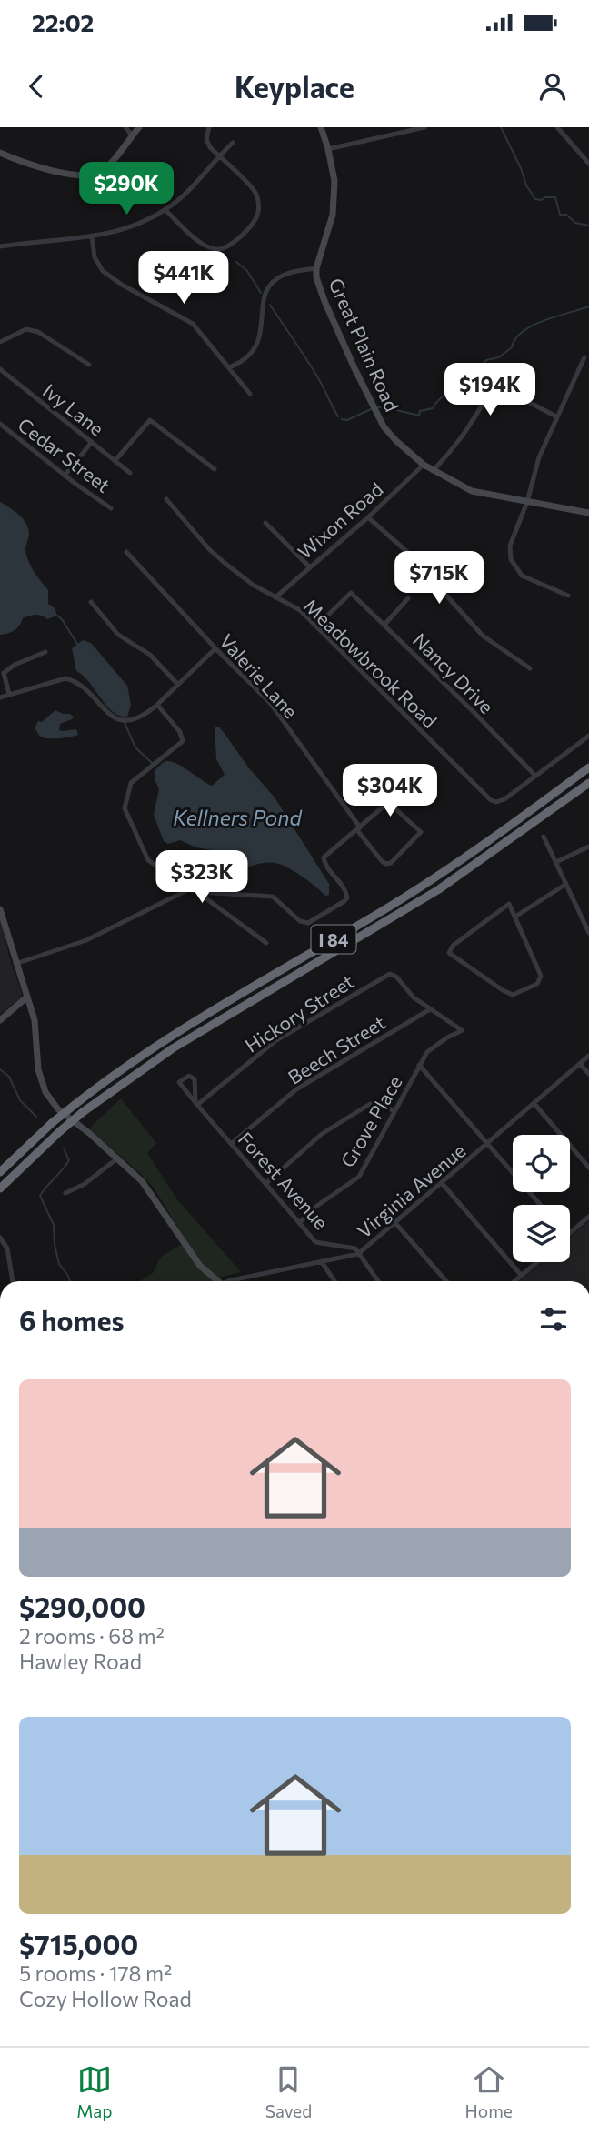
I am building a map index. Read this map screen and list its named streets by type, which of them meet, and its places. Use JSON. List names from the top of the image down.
{
  "streets": {
    "highway": ["I 84"],
    "street": [
      "Great Plain Road",
      "Ivy Lane",
      "Cedar Street",
      "Wixon Road",
      "Meadowbrook Road",
      "Nancy Drive",
      "Valerie Lane",
      "Hickory Street",
      "Beech Street",
      "Grove Place",
      "Forest Avenue",
      "Virginia Avenue"
    ]
  },
  "crossings": [
    ["Great Plain Road", "Wixon Road"],
    ["Wixon Road", "Meadowbrook Road"],
    ["Meadowbrook Road", "Nancy Drive"],
    ["Hickory Street", "Beech Street"],
    ["Hickory Street", "Grove Place"],
    ["Hickory Street", "Forest Avenue"],
    ["Beech Street", "Grove Place"],
    ["Beech Street", "Forest Avenue"],
    ["Grove Place", "Forest Avenue"],
    ["Forest Avenue", "Virginia Avenue"]
  ],
  "water": ["Kellners Pond"],
  "page": {
    "status": "22:02",
    "header": "Keyplace",
    "price": [
      "$290K",
      "$441K",
      "$194K",
      "$715K",
      "$304K",
      "$323K"
    ],
    "heading": "6 homes",
    "list": [
      {
        "name": "$290,000",
        "note": "2 rooms · 68 m² · Hawley Road"
      },
      {
        "name": "$715,000",
        "note": "5 rooms · 178 m² · Cozy Hollow Road"
      }
    ],
    "tabs": ["Map", "Saved", "Home"]
  }
}
